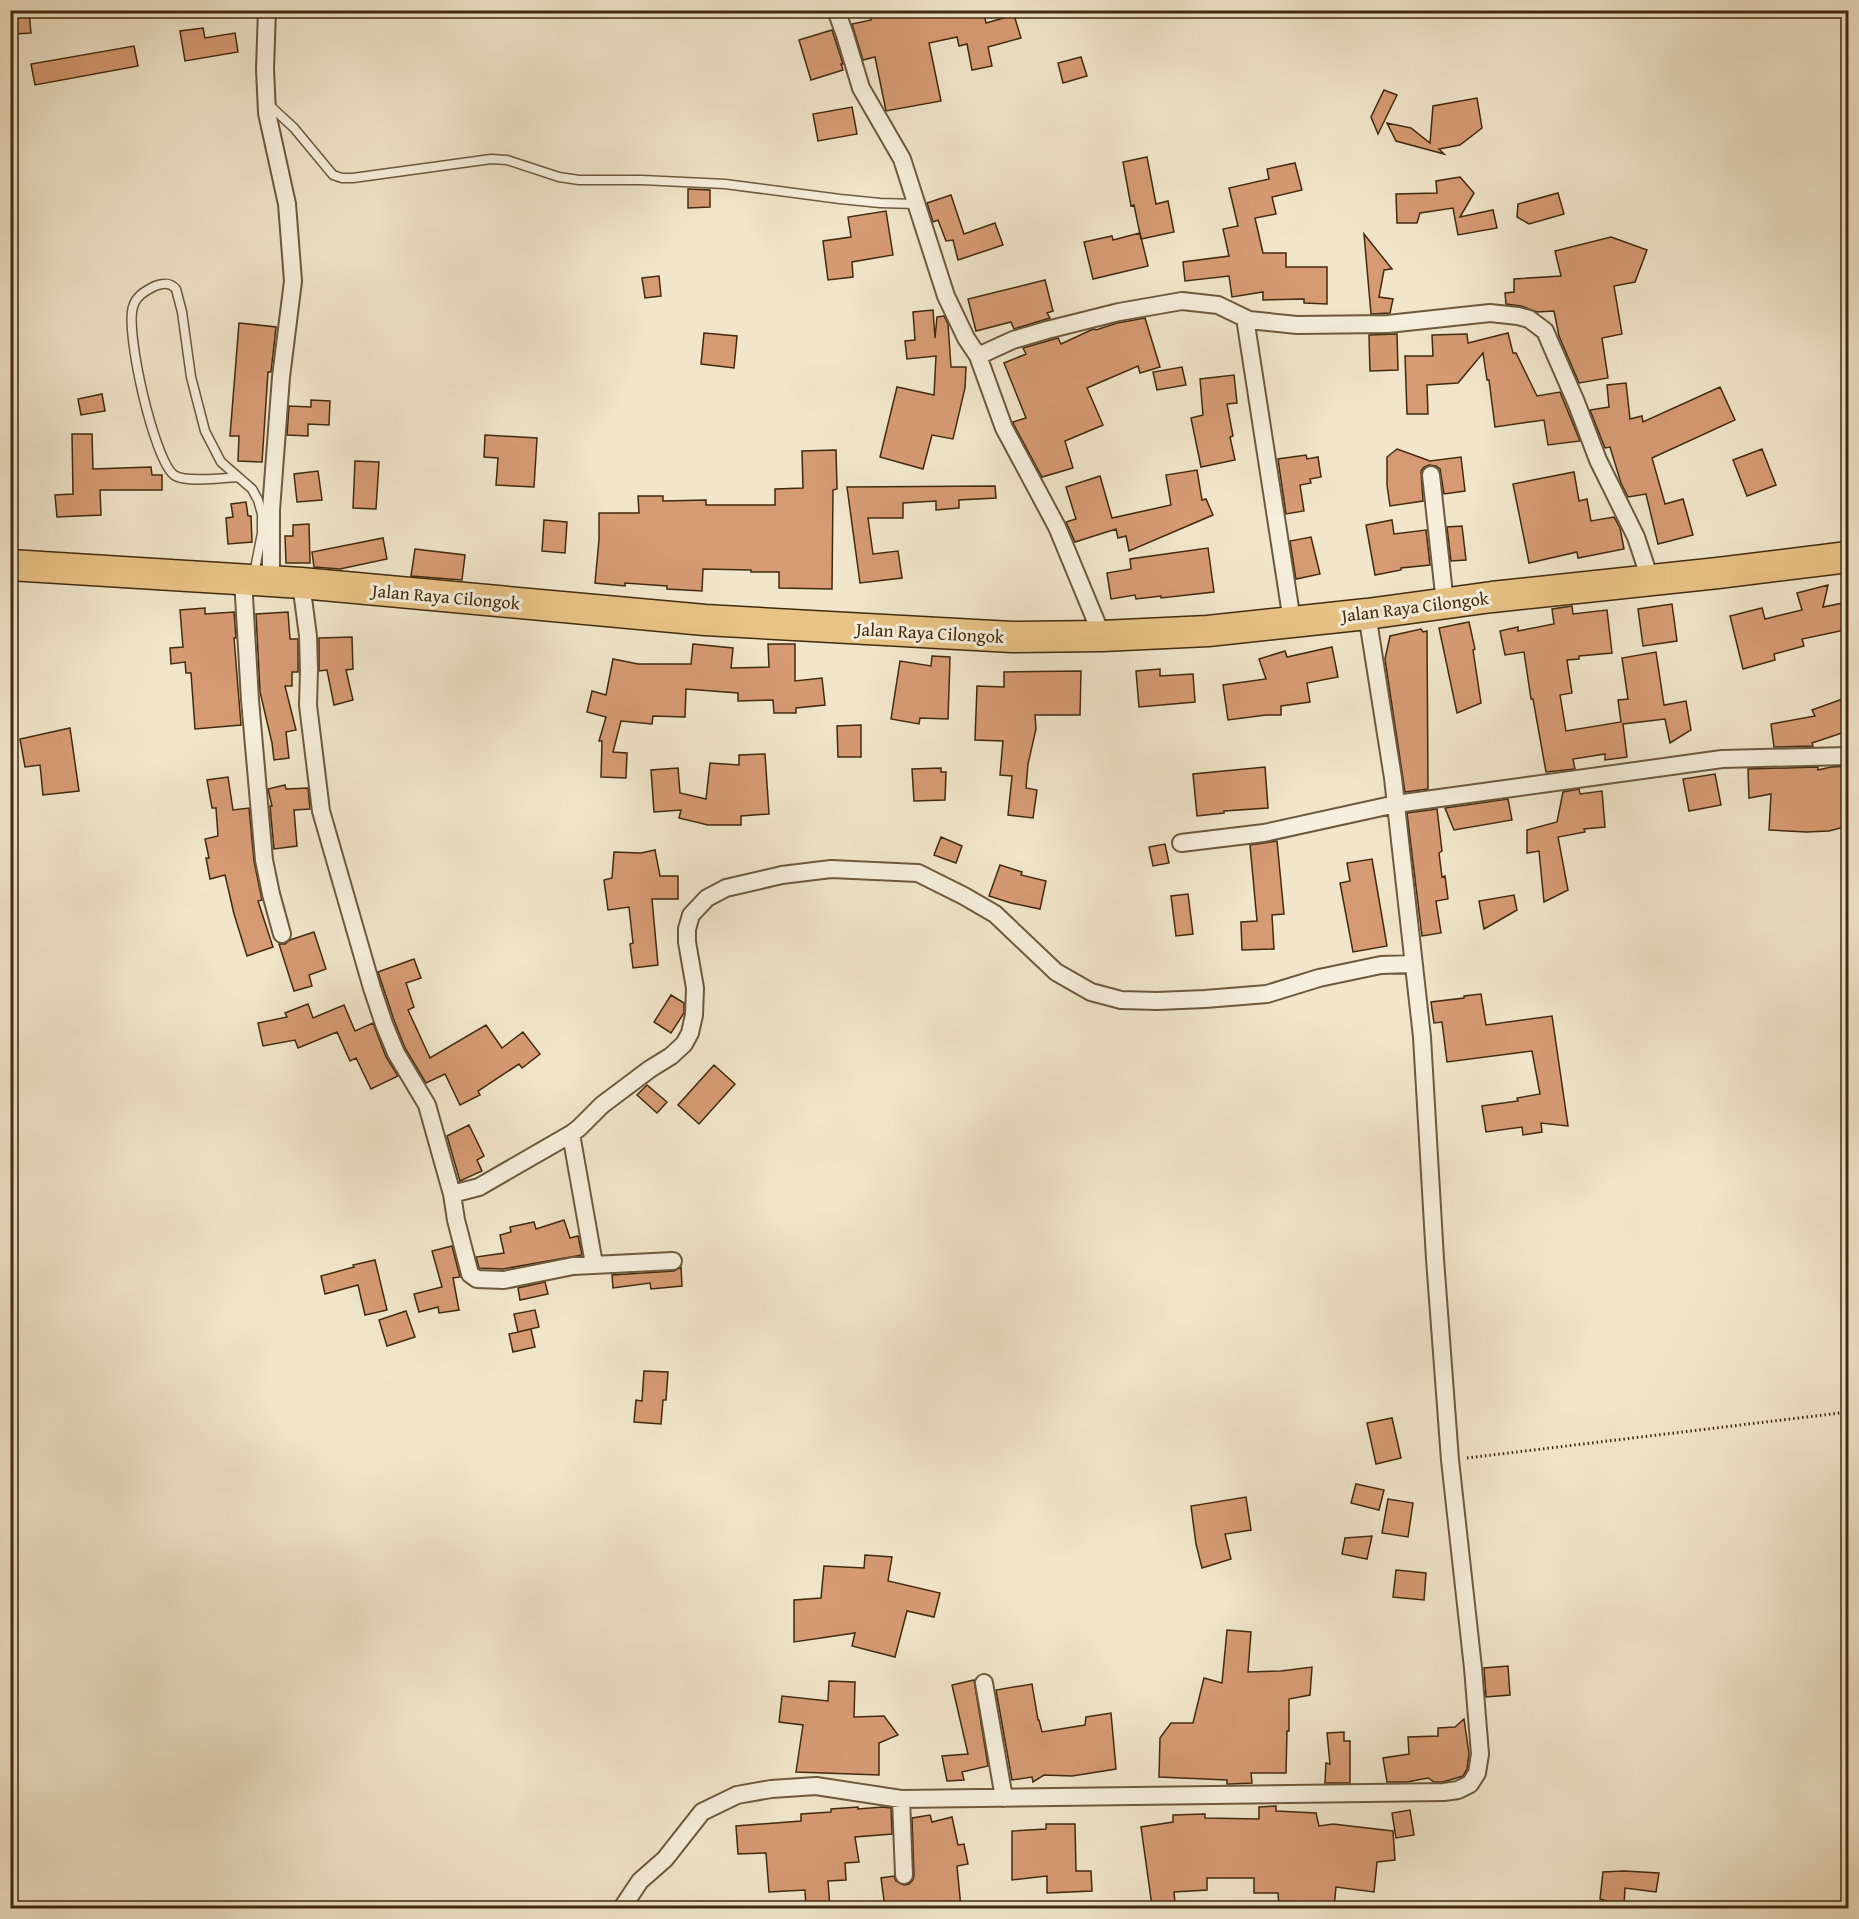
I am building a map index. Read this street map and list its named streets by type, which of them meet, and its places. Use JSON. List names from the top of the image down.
{
  "streets": {
    "highway": ["Jalan Raya Cilongok"]
  }
}
